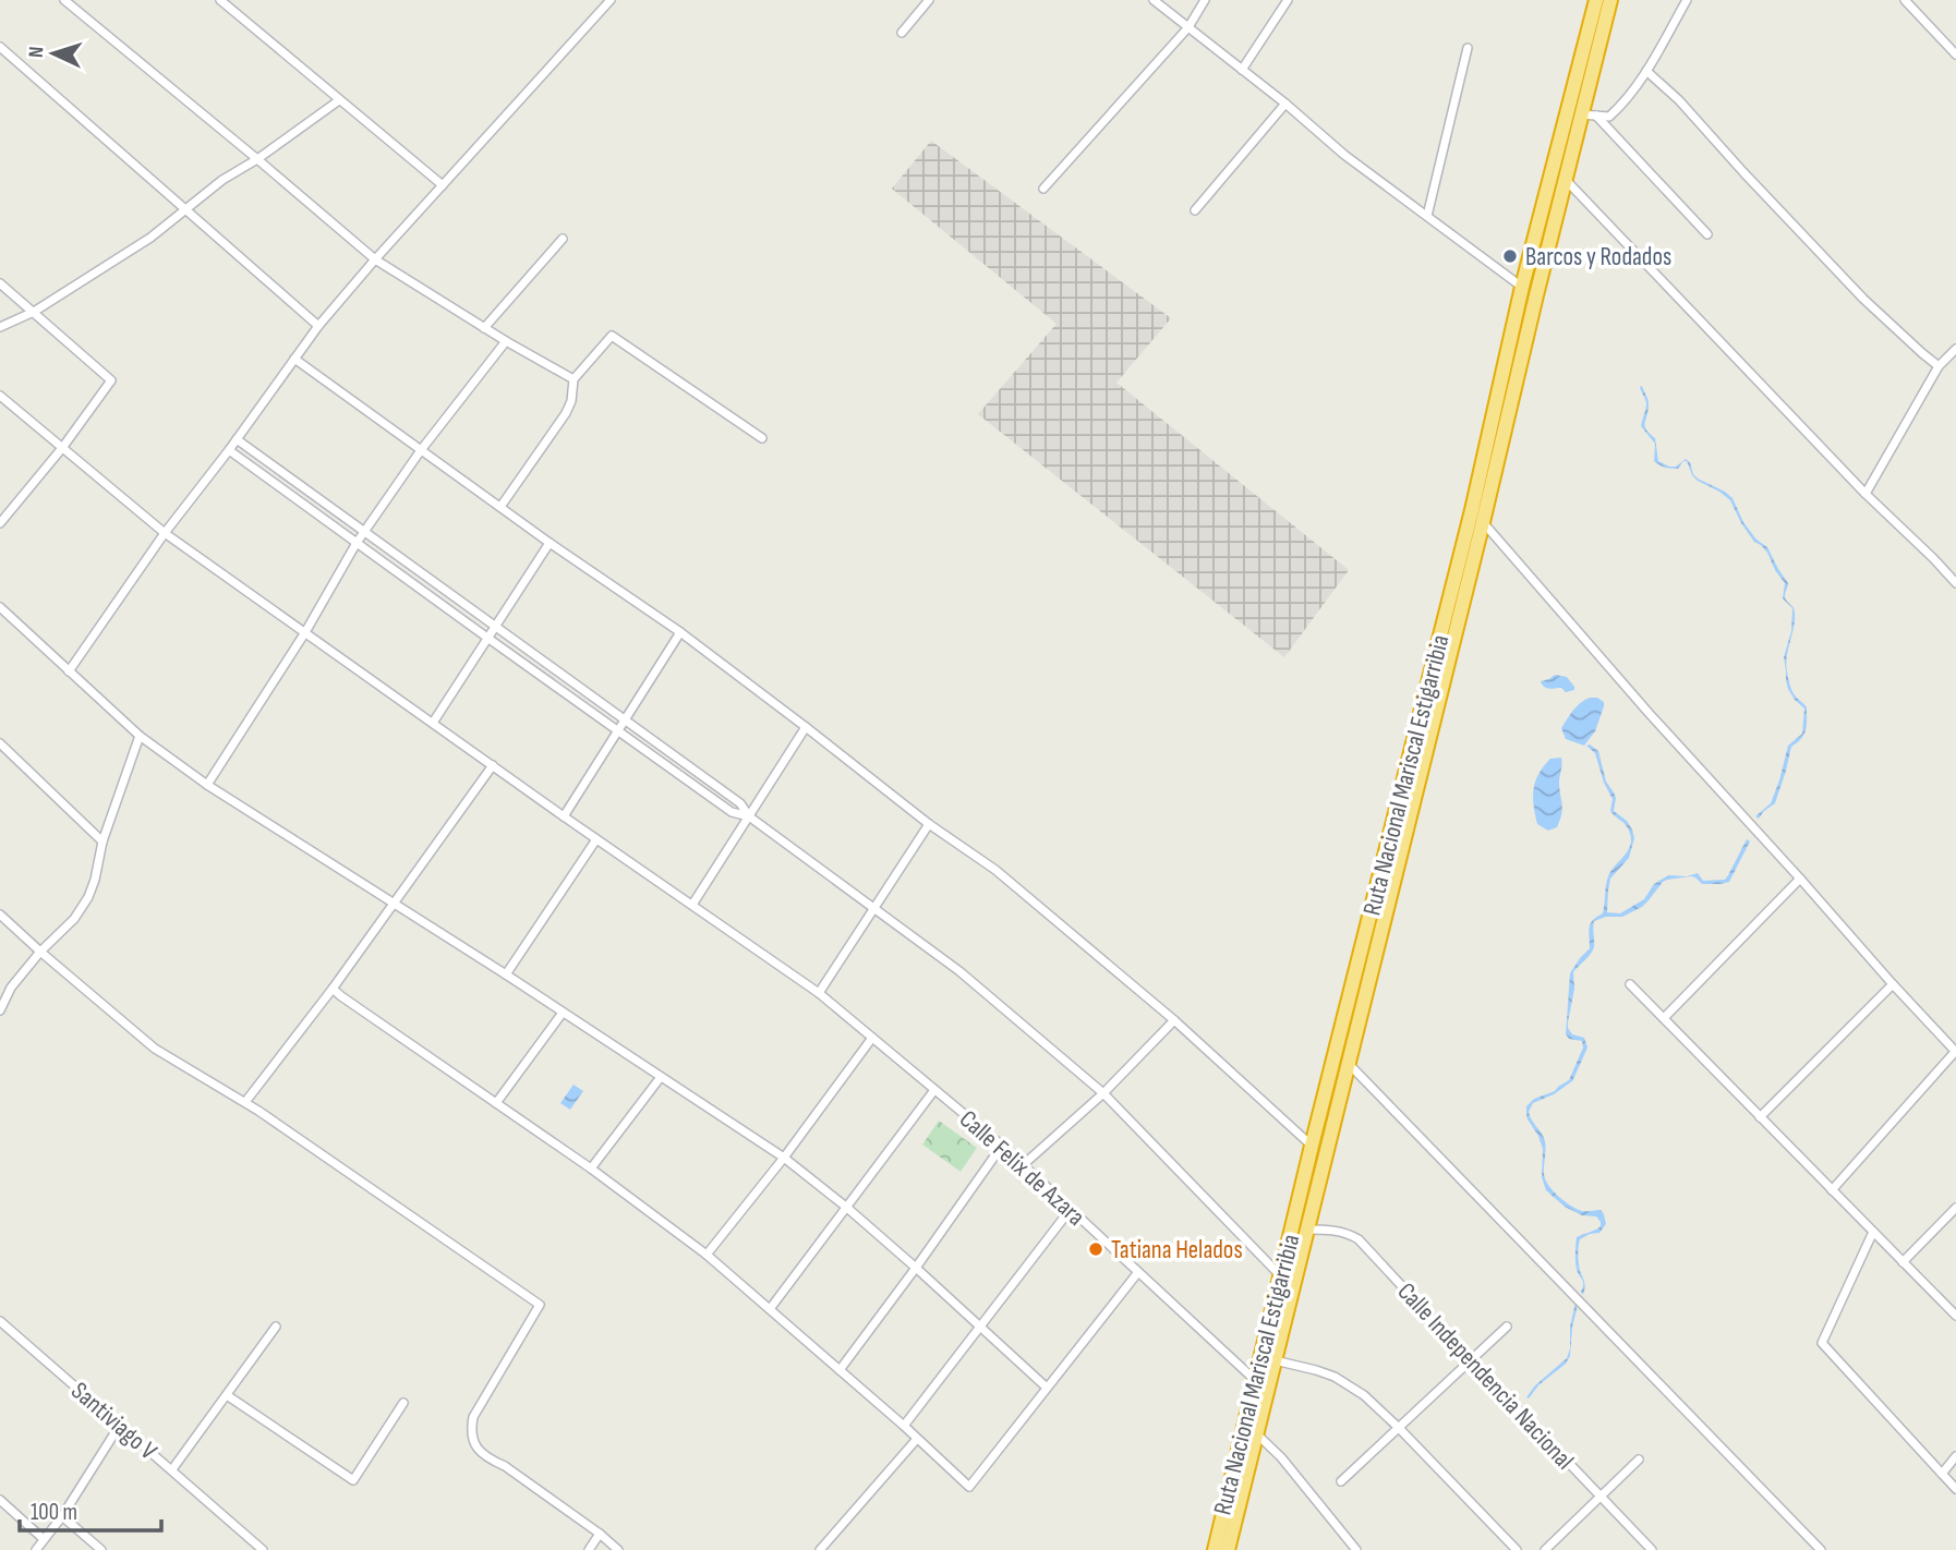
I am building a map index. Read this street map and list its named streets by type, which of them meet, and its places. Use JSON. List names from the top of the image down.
{
  "streets": {
    "highway": ["Ruta Nacional Mariscal Estigarribia"],
    "street": ["Calle Felix de Azara", "Calle Independencia Nacional", "Santiviago V"]
  },
  "crossings": [
    ["Ruta Nacional Mariscal Estigarribia", "Calle Felix de Azara"],
    ["Ruta Nacional Mariscal Estigarribia", "Calle Independencia Nacional"]
  ],
  "places": ["Barcos y Rodados", "Tatiana Helados"],
  "scale_bar": "100 m",
  "north": "left"
}
